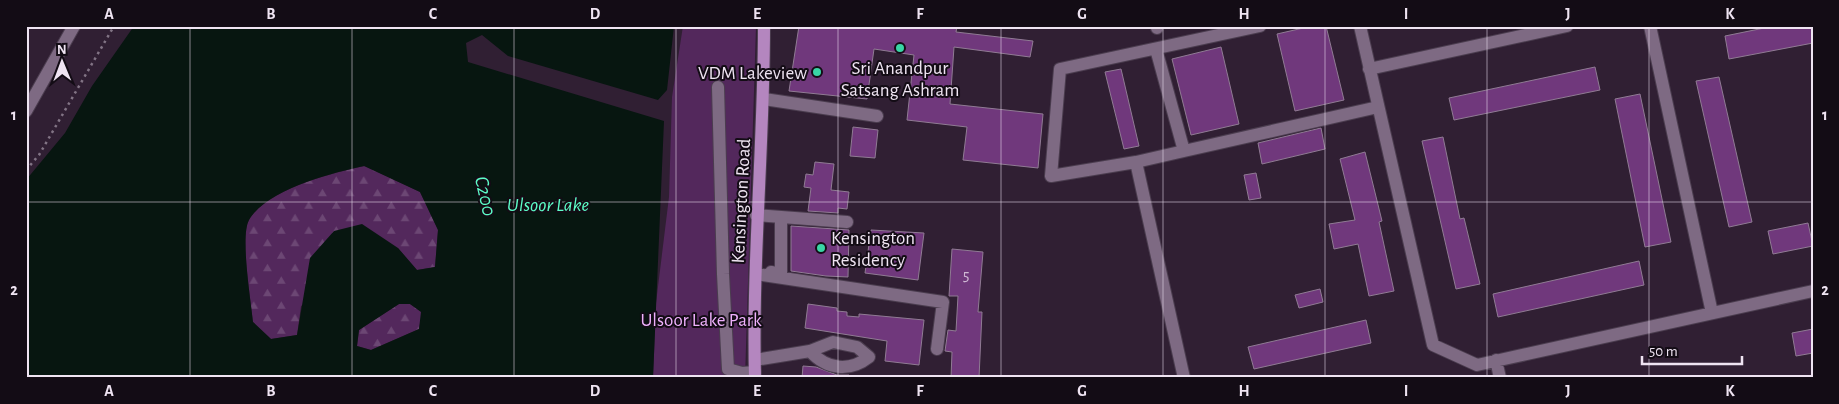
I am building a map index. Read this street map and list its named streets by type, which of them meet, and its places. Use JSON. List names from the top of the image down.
{
  "streets": {
    "main road": ["Kensington Road"]
  },
  "water": ["C200", "Ulsoor Lake"],
  "parks": ["Ulsoor Lake Park"],
  "places": ["Sri Anandpur Satsang Ashram", "VDM Lakeview", "Kensington Residency"],
  "house_numbers": ["5"],
  "scale_bar": "50 m",
  "north": "top",
  "grid": {
    "columns": [
      "A",
      "B",
      "C",
      "D",
      "E",
      "F",
      "G",
      "H",
      "I",
      "J",
      "K"
    ],
    "rows": ["1", "2"]
  }
}
